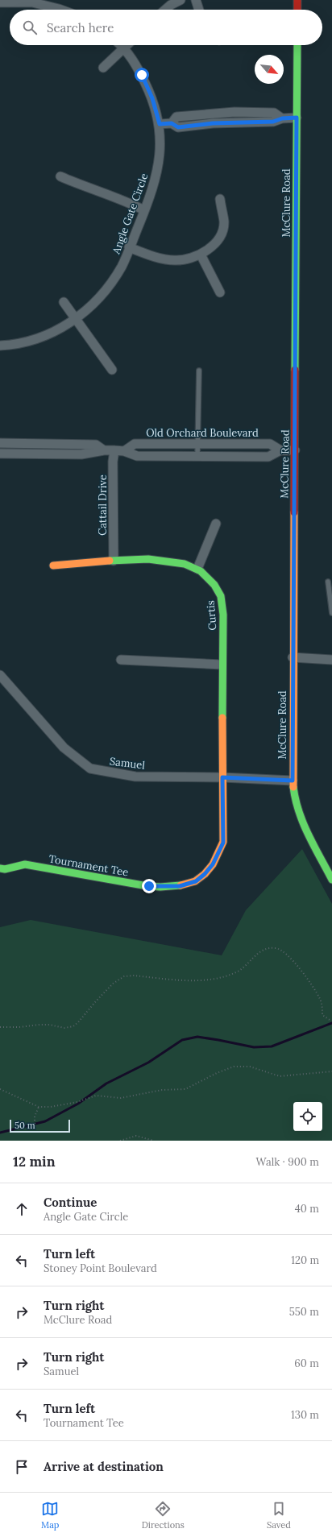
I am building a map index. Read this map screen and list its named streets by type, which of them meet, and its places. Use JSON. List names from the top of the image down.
{
  "streets": {
    "street": [
      "McClure Road",
      "Angle Gate Circle",
      "Old Orchard Boulevard",
      "Cattail Drive",
      "Curtis",
      "Samuel",
      "Tournament Tee"
    ]
  },
  "crossings": [
    ["McClure Road", "Old Orchard Boulevard"],
    ["McClure Road", "Samuel"],
    ["Old Orchard Boulevard", "Cattail Drive"],
    ["Cattail Drive", "Curtis"],
    ["Curtis", "Samuel"],
    ["Curtis", "Tournament Tee"],
    ["Samuel", "Tournament Tee"]
  ],
  "scale_bar": "50 m",
  "north": "bottom right",
  "page": {
    "search": "Search here",
    "scale": "50 m",
    "heading": ["12 min", "Walk · 900 m"],
    "list": [
      ["Continue", "Angle Gate Circle", "40 m"],
      ["Turn left", "Stoney Point Boulevard", "120 m"],
      ["Turn right", "McClure Road", "550 m"],
      ["Turn right", "Samuel", "60 m"],
      ["Turn left", "Tournament Tee", "130 m"],
      "Arrive at destination"
    ],
    "nav": ["Map", "Directions", "Saved"]
  }
}
